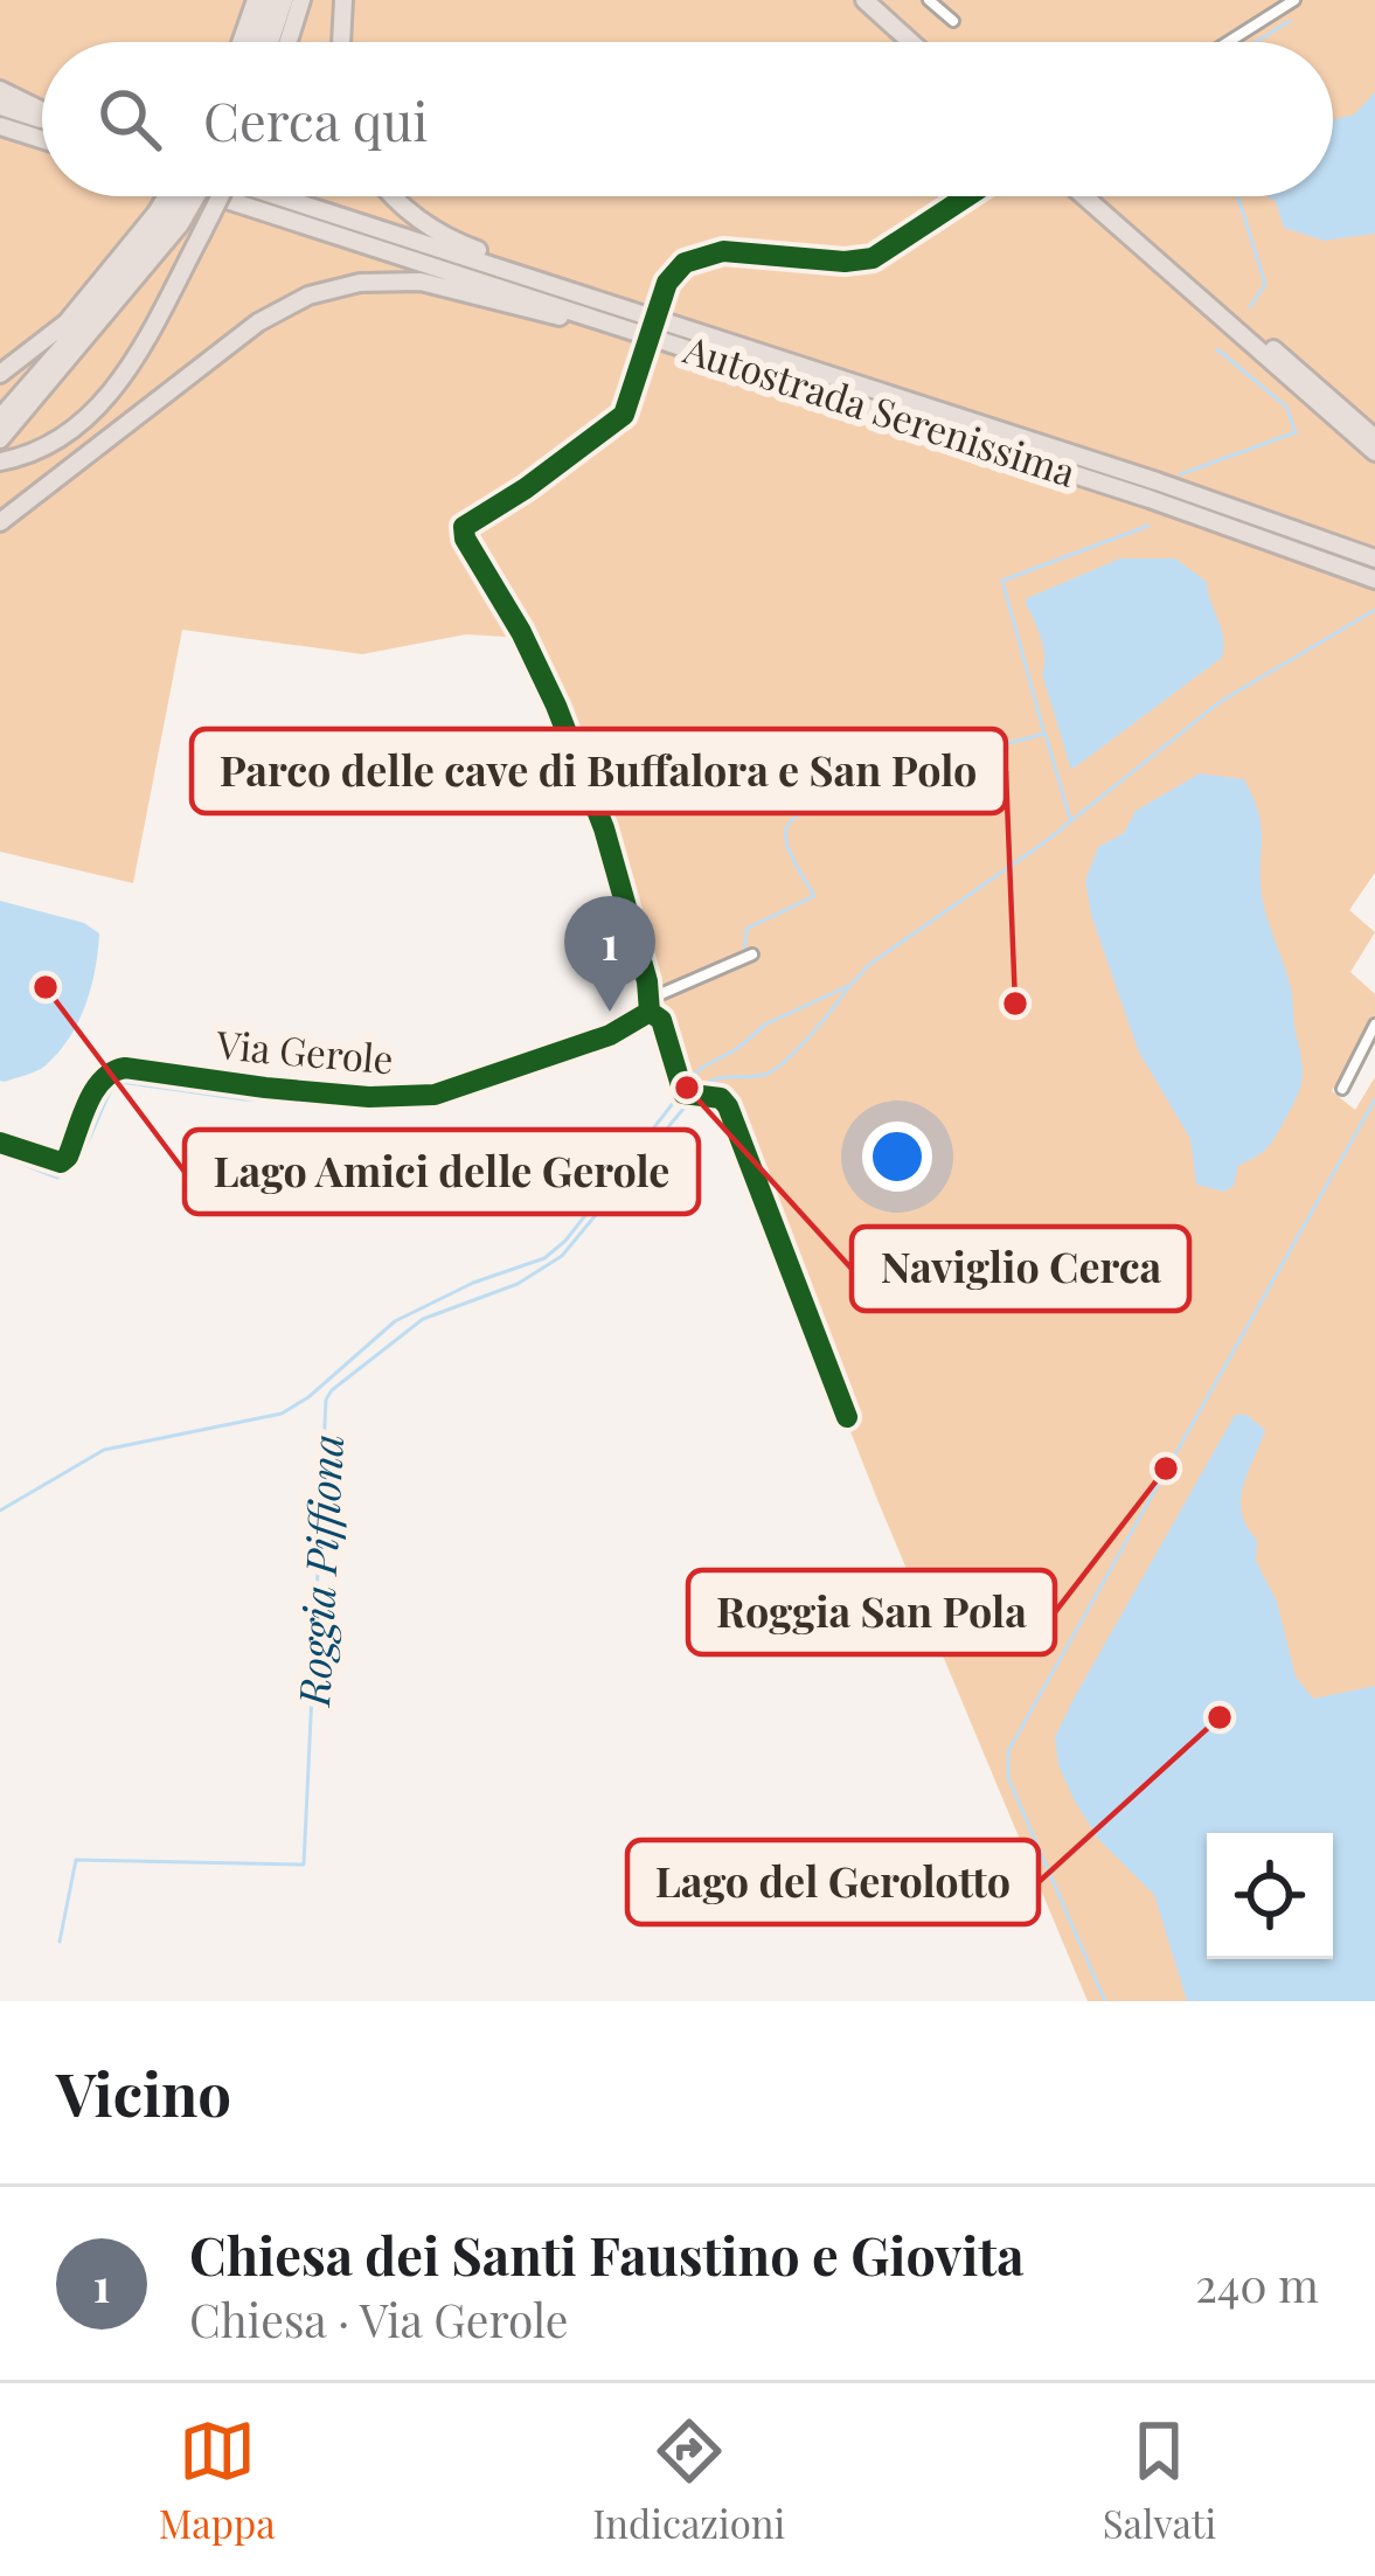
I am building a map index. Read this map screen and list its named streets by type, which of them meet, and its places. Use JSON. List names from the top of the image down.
{
  "streets": {
    "highway": ["Autostrada Serenissima"],
    "street": ["Via Gerole"]
  },
  "water": ["Roggia Piffiona"],
  "places": [
    "Lago Amici delle Gerole",
    "Parco delle cave di Buffalora e San Polo",
    "Naviglio Cerca",
    "Roggia San Pola",
    "Lago del Gerolotto"
  ],
  "page": {
    "search": "Cerca qui",
    "pins": "1",
    "heading": "Vicino",
    "list": [
      {
        "mark": "1",
        "name": "Chiesa dei Santi Faustino e Giovita",
        "note": "Chiesa · Via Gerole",
        "value": "240 m"
      }
    ],
    "nav": ["Mappa", "Indicazioni", "Salvati"]
  }
}
